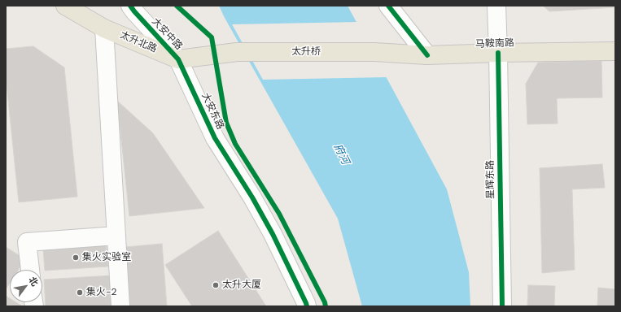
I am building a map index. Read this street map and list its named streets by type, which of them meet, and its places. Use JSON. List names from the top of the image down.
{
  "streets": {
    "main road": ["太升北路", "马鞍南路", "太升桥"],
    "street": ["大安中路", "大安东路", "星辉东路"]
  },
  "crossings": [
    ["大安中路", "太升北路"],
    ["大安中路", "大安东路"],
    ["太升北路", "太升桥"],
    ["太升北路", "大安东路"],
    ["马鞍南路", "太升桥"],
    ["马鞍南路", "星辉东路"]
  ],
  "water": ["府河"],
  "places": ["集火实验室", "太升大厦", "集火-2"],
  "north": "top right"
}
